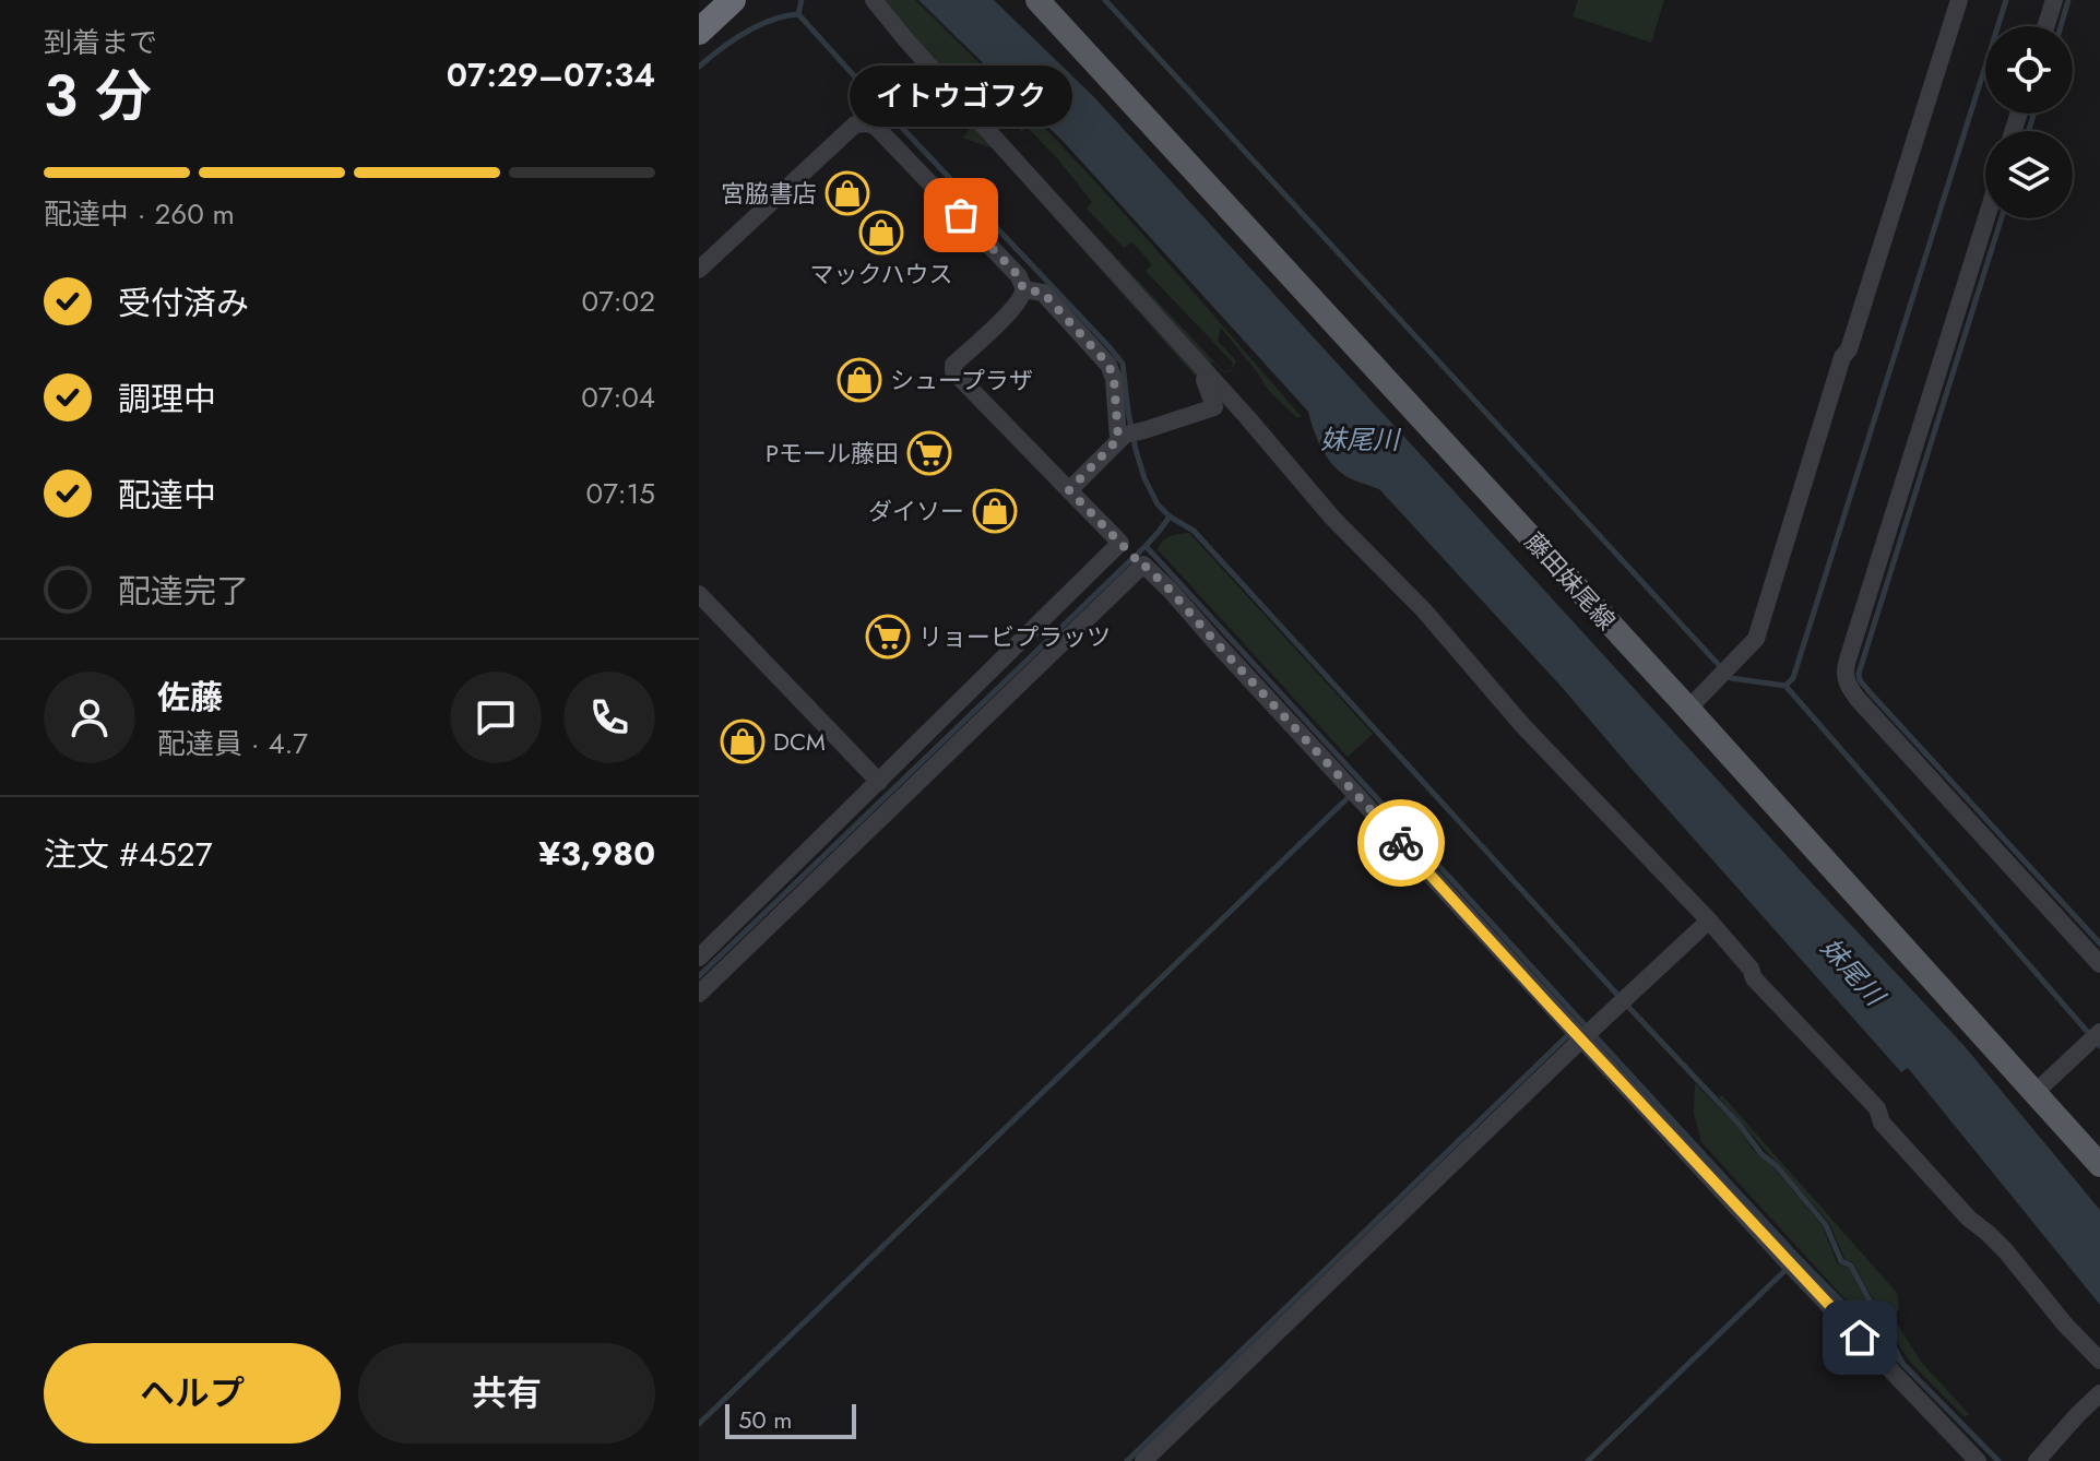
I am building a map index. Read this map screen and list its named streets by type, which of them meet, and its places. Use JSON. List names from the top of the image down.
{
  "streets": {
    "main road": ["藤田妹尾線"]
  },
  "water": ["妹尾川"],
  "places": {
    "shop": [
      "宮脇書店",
      "マックハウス",
      "シュープラザ",
      "ダイソー",
      "DCM"
    ],
    "other": ["イトウゴフク"],
    "supermarket": ["Pモール藤田", "リョービプラッツ"]
  },
  "scale_bar": "50 m",
  "page": {
    "heading": ["3 分", "到着まで", "07:29–07:34"],
    "panel": [
      "佐藤",
      "配達員 · 4.7",
      "注文 #4527",
      "¥3,980"
    ],
    "bubble": "イトウゴフク",
    "bar": "配達中 · 260 m",
    "list": [
      ["受付済み", "07:02"],
      ["調理中", "07:04"],
      ["配達中", "07:15"],
      "配達完了"
    ],
    "buttons": ["ヘルプ", "共有"],
    "scale": "50 m"
  }
}
